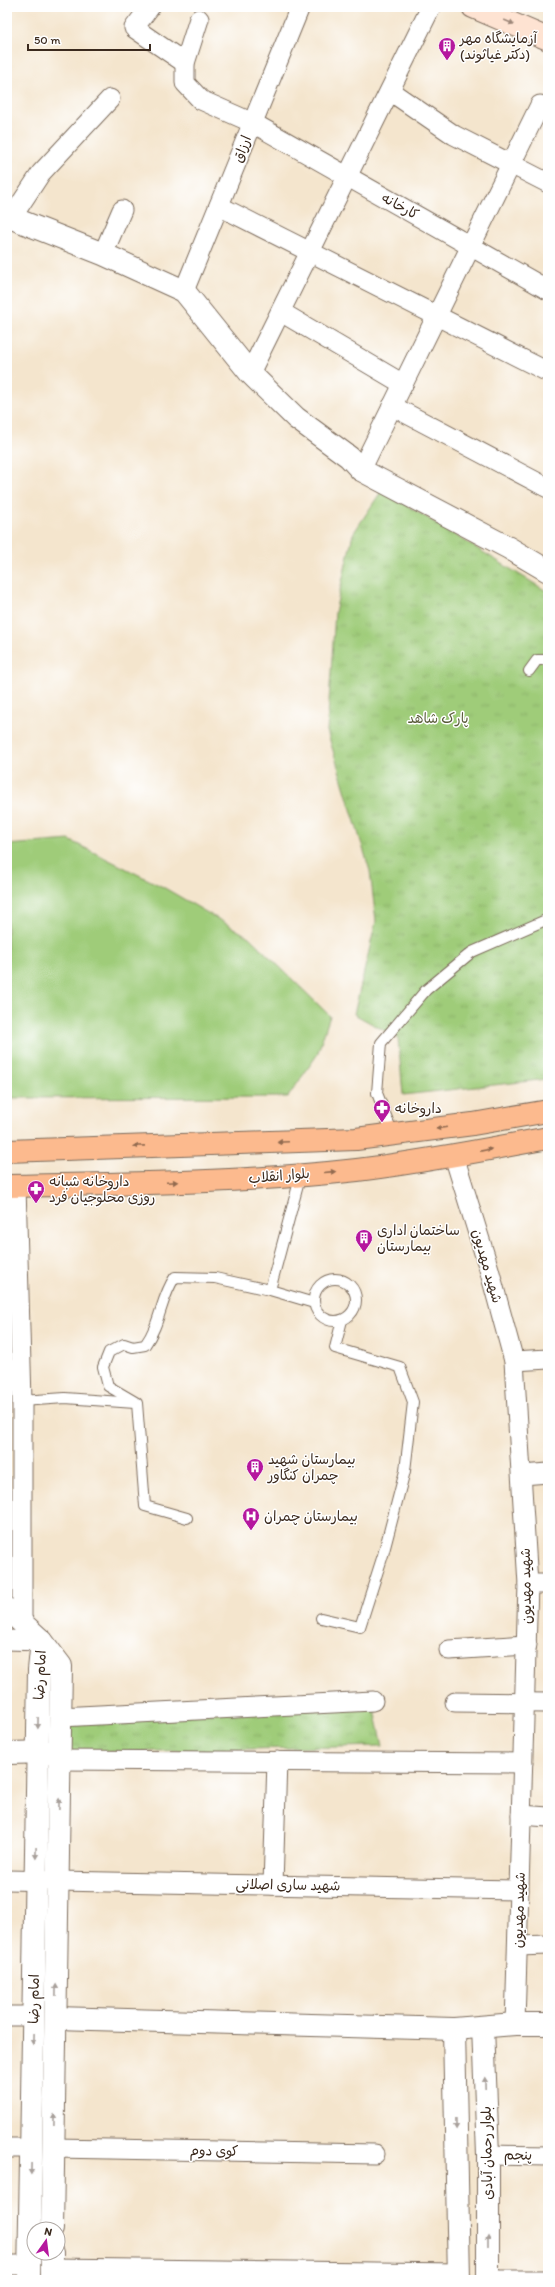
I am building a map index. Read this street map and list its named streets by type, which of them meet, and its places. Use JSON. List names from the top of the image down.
{
  "streets": {
    "main road": ["بلوار انقلاب"],
    "street": [
      "ارزاق",
      "کارخانه",
      "شهید مهدیون",
      "امام رضا",
      "شهید ساری اصلانی",
      "کوی دوم",
      "بلوار رحمان آبادی",
      "پنجم"
    ]
  },
  "crossings": [
    ["ارزاق", "کارخانه"],
    ["بلوار انقلاب", "شهید مهدیون"],
    ["شهید مهدیون", "شهید ساری اصلانی"],
    ["امام رضا", "شهید ساری اصلانی"],
    ["امام رضا", "کوی دوم"],
    ["بلوار رحمان آبادی", "پنجم"]
  ],
  "parks": ["پارک شاهد"],
  "places": {
    "building": ["آزمایشگاه مهر (دکتر غیاثوند)", "ساختمان اداری بیمارستان", "بیمارستان شهید چمران کنگاور"],
    "pharmacy": ["داروخانه", "داروخانه شبانه روزی محلوجیان فرد"],
    "hospital": ["بیمارستان چمران"]
  },
  "scale_bar": "50 m",
  "north": "top"
}
